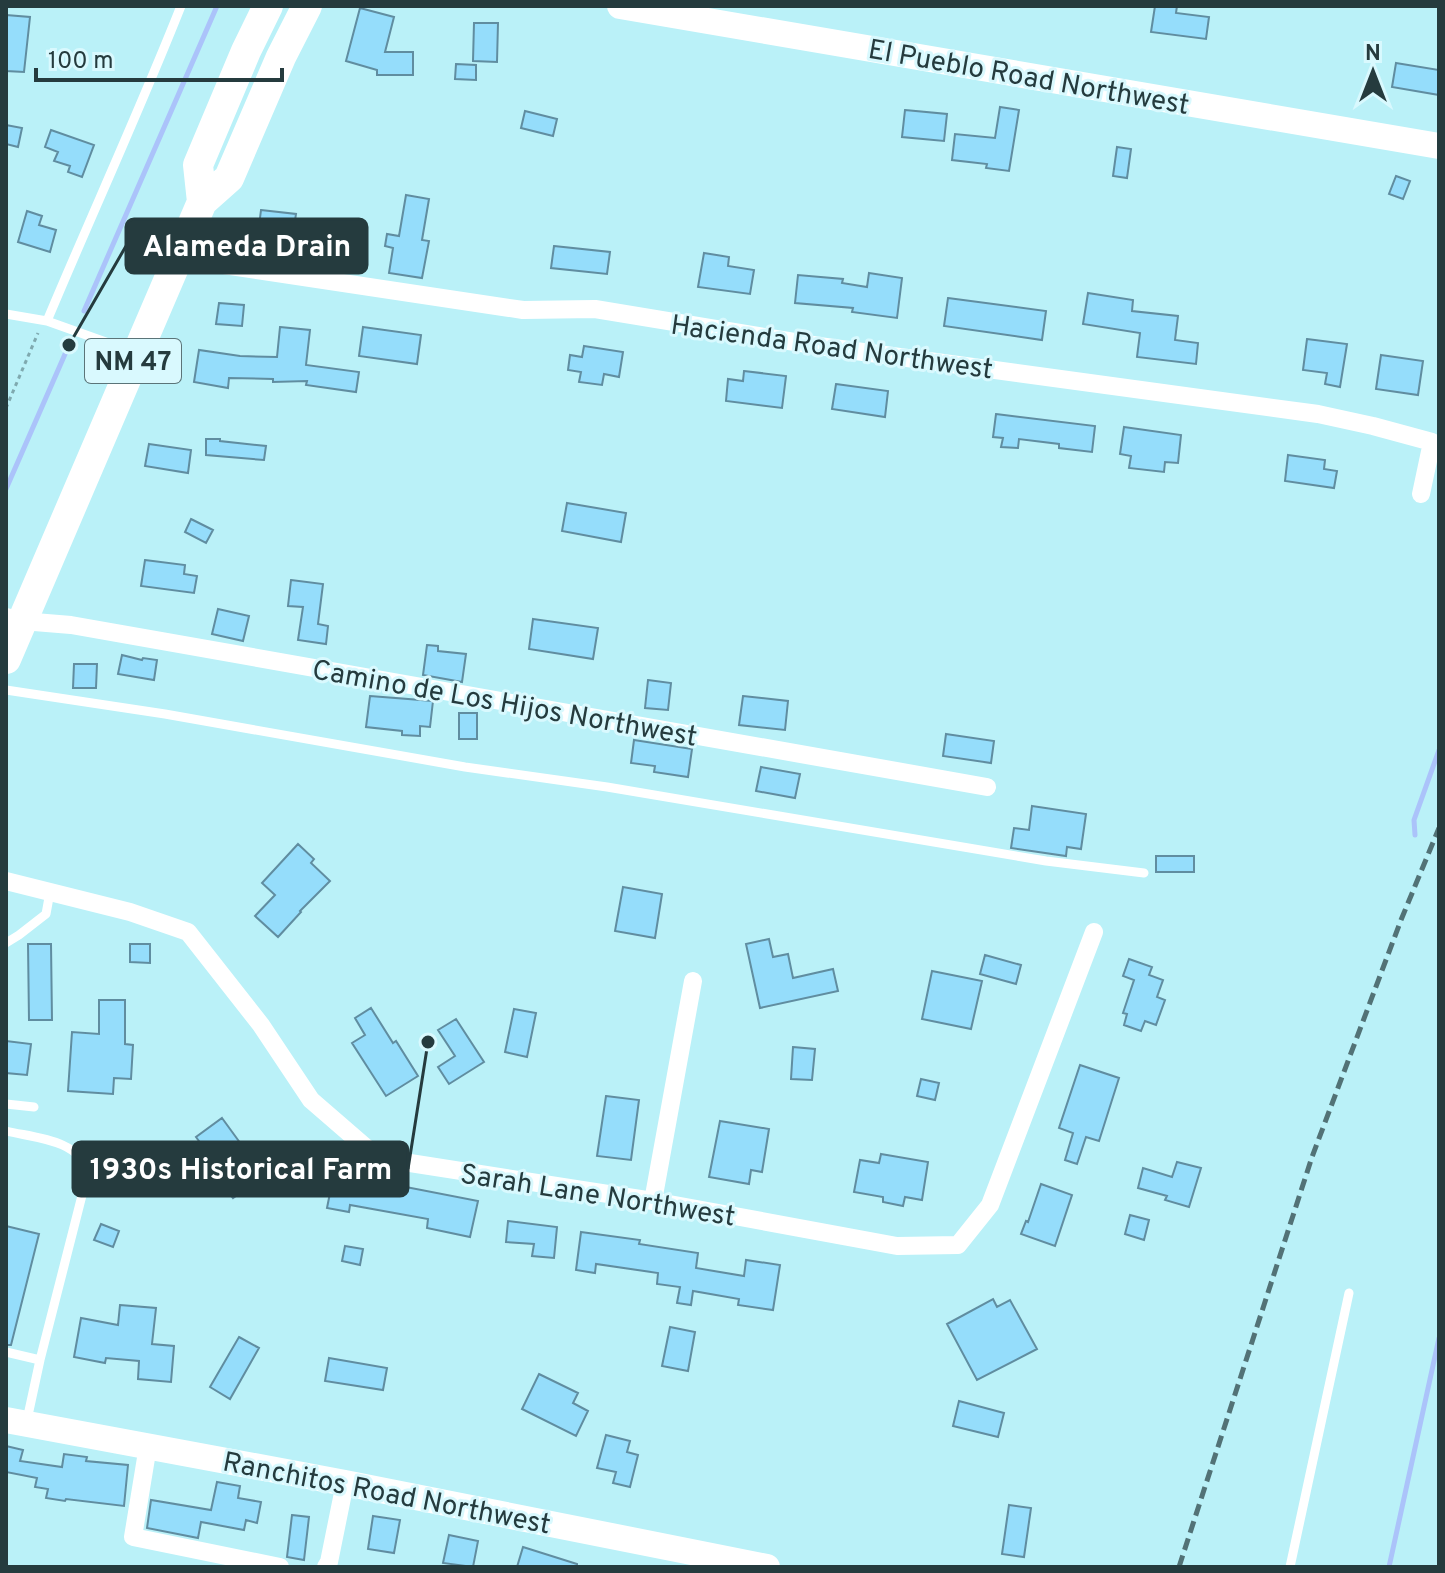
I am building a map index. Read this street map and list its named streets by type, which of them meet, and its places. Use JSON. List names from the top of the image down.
{
  "streets": {
    "main road": ["NM 47"],
    "street": [
      "El Pueblo Road Northwest",
      "Hacienda Road Northwest",
      "Camino de Los Hijos Northwest",
      "Sarah Lane Northwest",
      "Ranchitos Road Northwest"
    ]
  },
  "crossings": [
    ["Hacienda Road Northwest", "NM 47"],
    ["NM 47", "Camino de Los Hijos Northwest"]
  ],
  "places": ["Alameda Drain", "1930s Historical Farm"],
  "scale_bar": "100 m",
  "north": "top"
}
